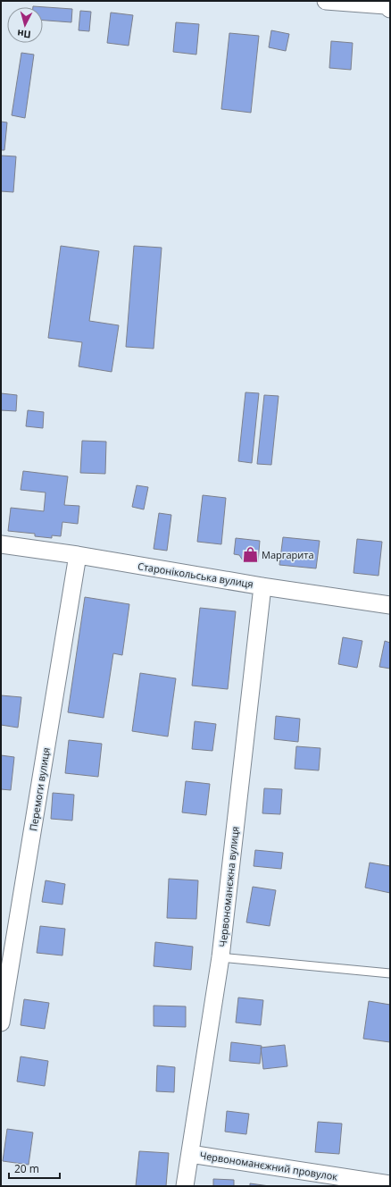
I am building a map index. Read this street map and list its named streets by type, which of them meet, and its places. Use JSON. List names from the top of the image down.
{
  "streets": {
    "street": [
      "Старонікольська вулиця",
      "Перемоги вулиця",
      "Червономанєжна вулиця",
      "Червономанєжний провулок"
    ]
  },
  "crossings": [
    ["Старонікольська вулиця", "Перемоги вулиця"],
    ["Старонікольська вулиця", "Червономанєжна вулиця"],
    ["Червономанєжна вулиця", "Червономанєжний провулок"]
  ],
  "places": {
    "shop": ["Маргарита"]
  },
  "scale_bar": "20 m",
  "north": "bottom"
}
